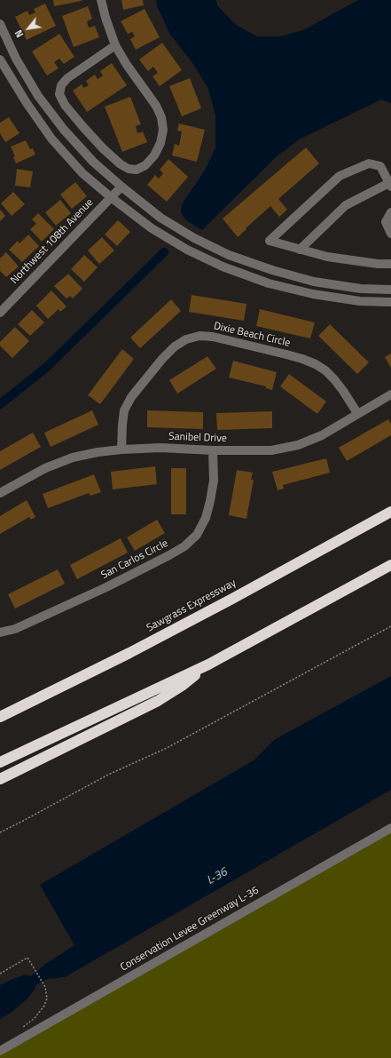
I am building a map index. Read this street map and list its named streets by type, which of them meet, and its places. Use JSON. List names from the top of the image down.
{
  "streets": {
    "highway": ["Sawgrass Expressway"],
    "street": [
      "Northwest 108th Avenue",
      "Dixie Beach Circle",
      "Sanibel Drive",
      "San Carlos Circle",
      "Conservation Levee Greenway L-36"
    ]
  },
  "crossings": [
    ["Dixie Beach Circle", "Sanibel Drive"],
    ["Sanibel Drive", "San Carlos Circle"]
  ],
  "water": ["L-36"],
  "north": "bottom left"
}
